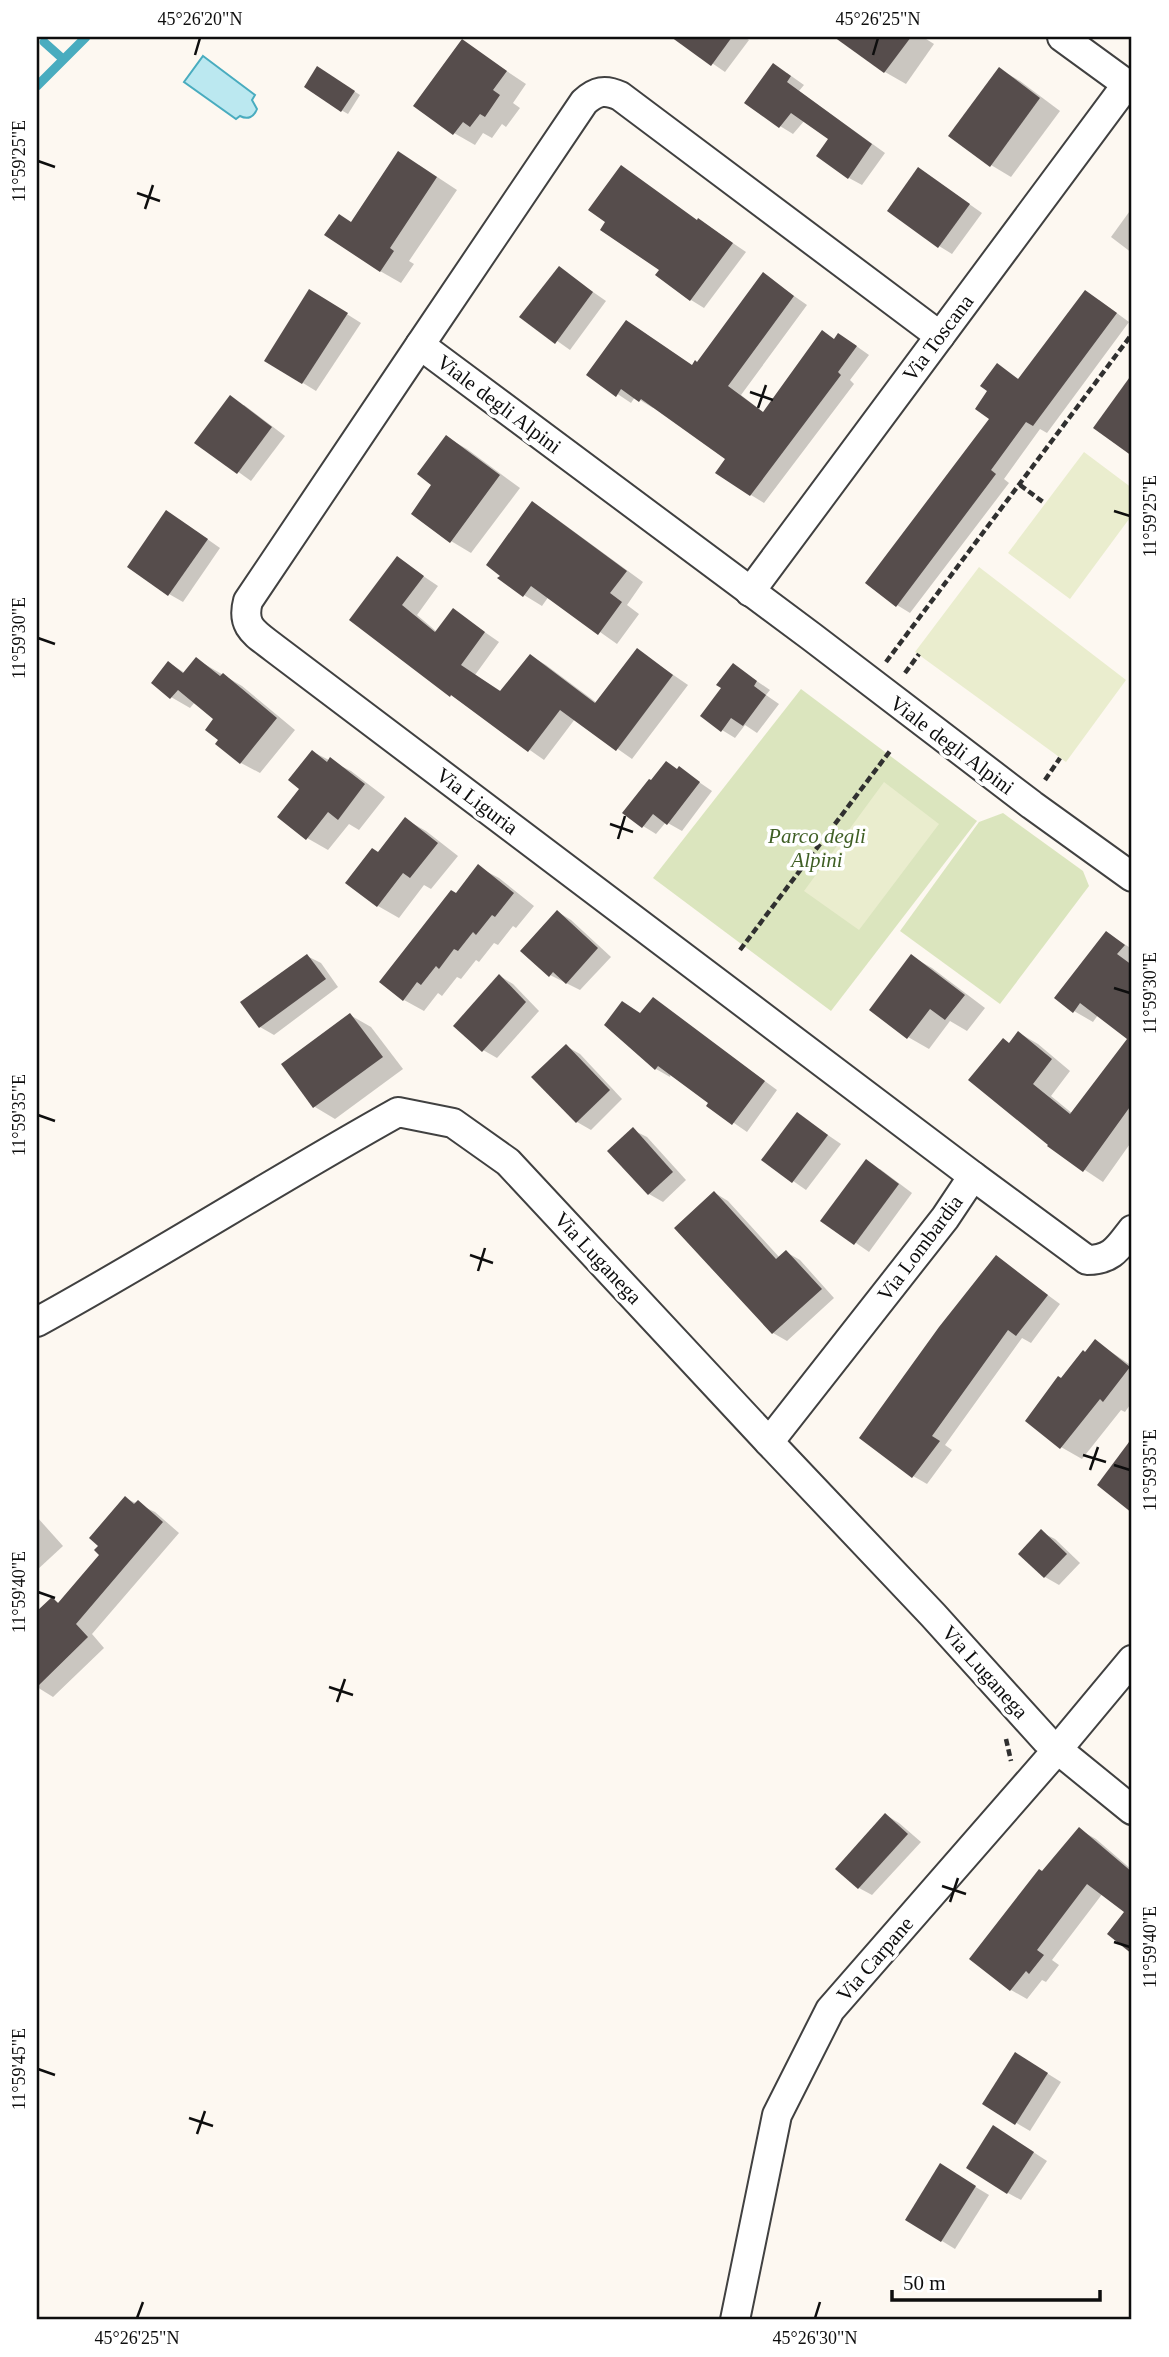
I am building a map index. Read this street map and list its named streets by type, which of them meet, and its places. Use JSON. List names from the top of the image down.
{
  "streets": {
    "street": [
      "Via Toscana",
      "Viale degli Alpini",
      "Via Liguria",
      "Via Lombardia",
      "Via Luganega",
      "Via Carpane"
    ]
  },
  "crossings": [
    ["Via Toscana", "Viale degli Alpini"],
    ["Viale degli Alpini", "Via Liguria"],
    ["Via Liguria", "Via Lombardia"],
    ["Via Lombardia", "Via Luganega"],
    ["Via Luganega", "Via Carpane"]
  ],
  "parks": ["Parco degli Alpini"],
  "scale_bar": "50 m",
  "coordinates": [
    "45°26'20\"N",
    "45°26'25\"N",
    "11°59'25\"E",
    "11°59'30\"E",
    "11°59'35\"E",
    "11°59'40\"E",
    "11°59'45\"E",
    "45°26'30\"N"
  ]
}
